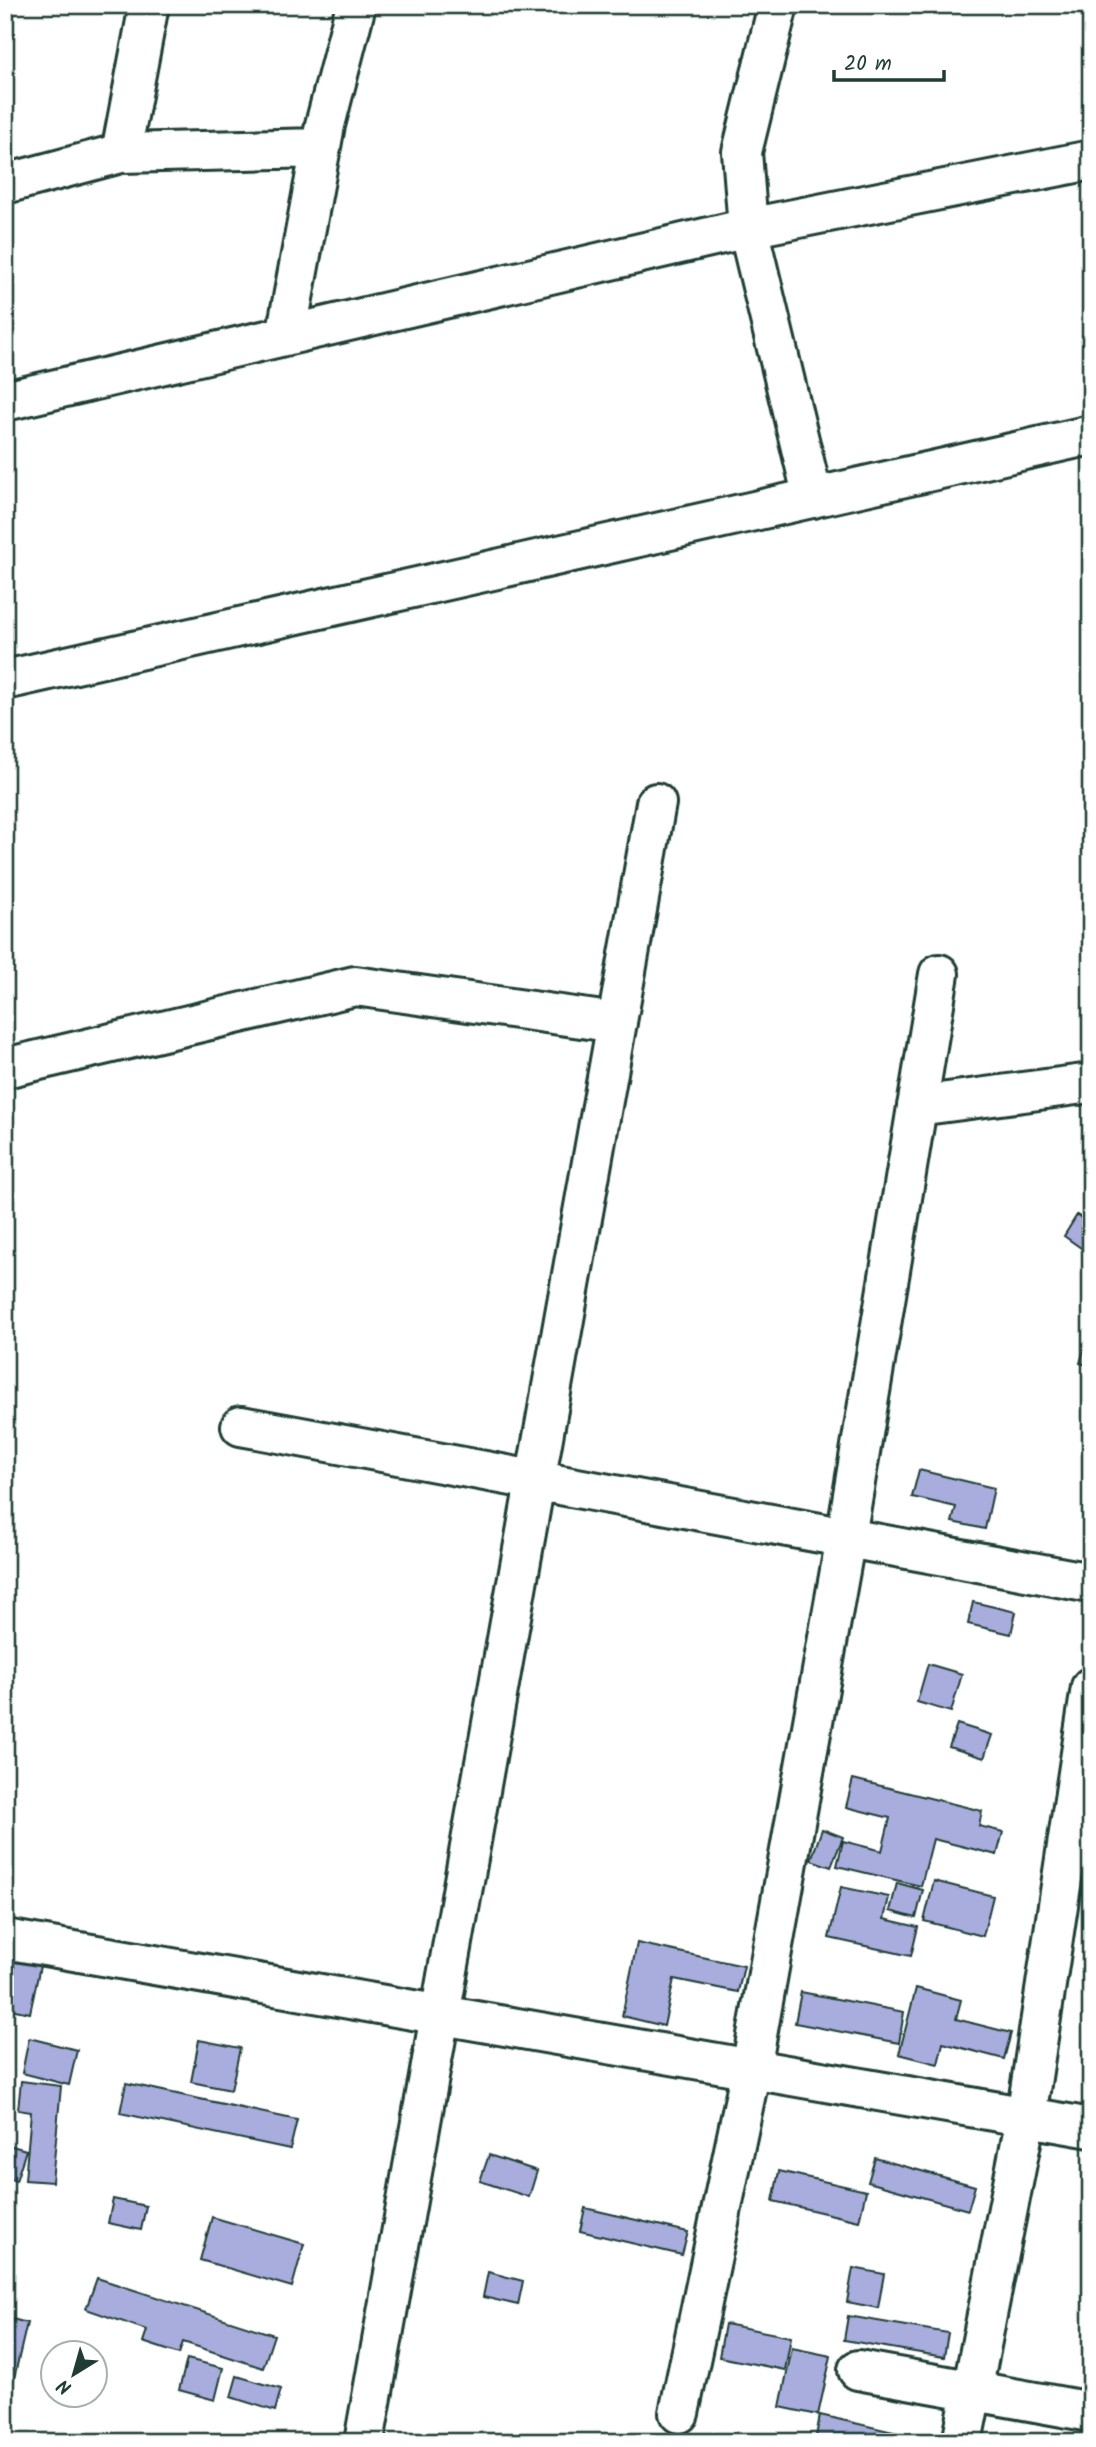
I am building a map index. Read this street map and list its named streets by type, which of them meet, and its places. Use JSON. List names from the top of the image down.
{
  "scale_bar": "20 m",
  "north": "bottom left"
}
